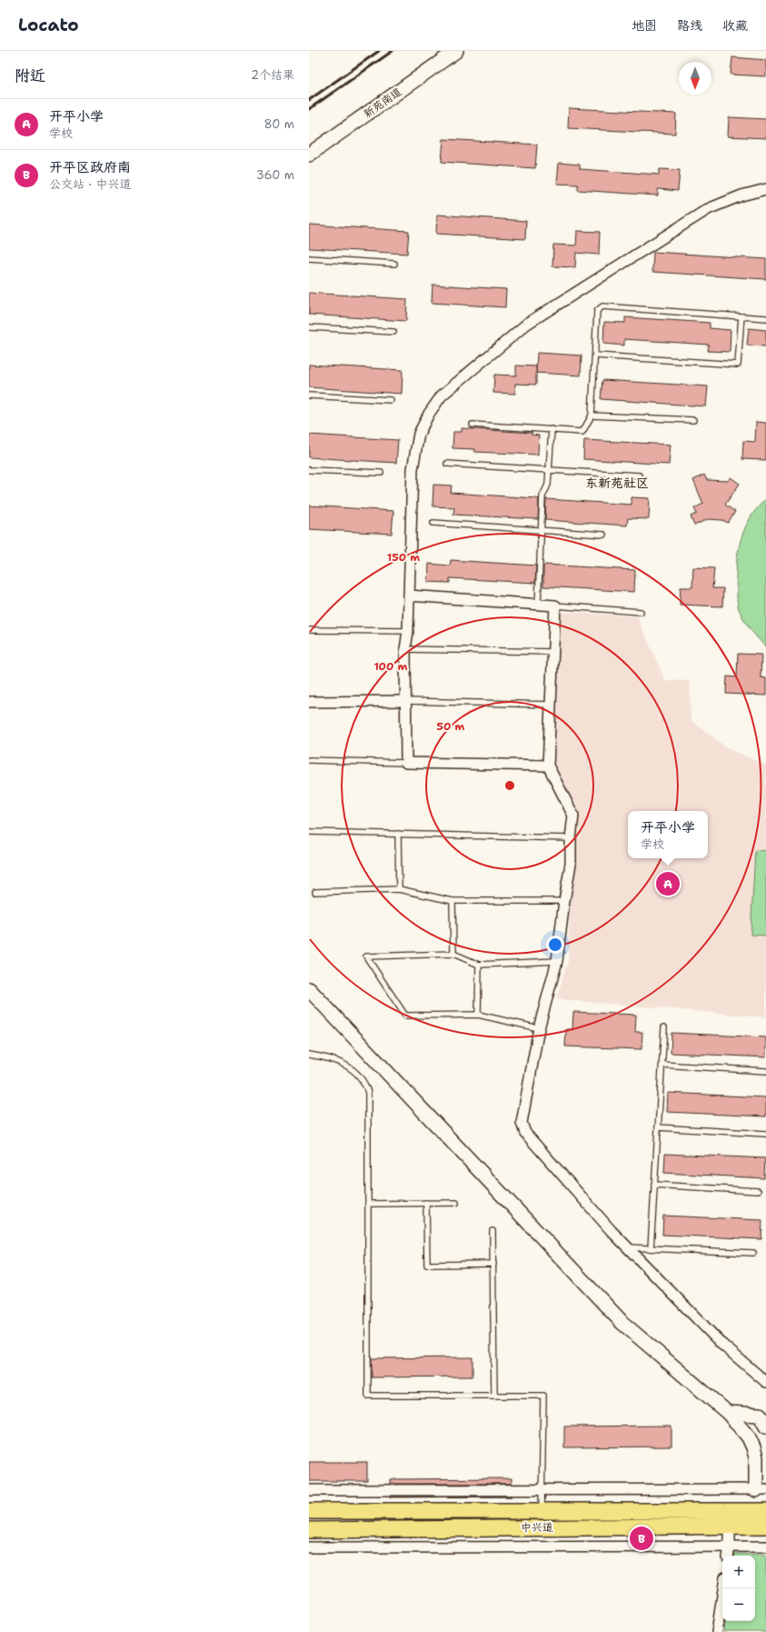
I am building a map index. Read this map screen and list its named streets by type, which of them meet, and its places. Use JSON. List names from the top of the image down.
{
  "streets": {
    "main road": ["中兴道"],
    "street": ["新苑南道"]
  },
  "districts": ["东新苑社区"],
  "north": "bottom",
  "page": {
    "header": "Locato",
    "nav": ["地图", "路线", "收藏"],
    "heading": ["附近", "2个结果"],
    "list": [
      {
        "mark": "A",
        "name": "开平小学",
        "note": "学校",
        "value": "80 m"
      },
      {
        "mark": "B",
        "name": "开平区政府南",
        "note": "公交站 · 中兴道",
        "value": "360 m"
      }
    ],
    "popup": ["开平小学", "学校"],
    "pins": ["A", "B"],
    "map_buttons": ["+", "−"]
  },
  "rings": ["150 m", "100 m", "50 m"]
}
